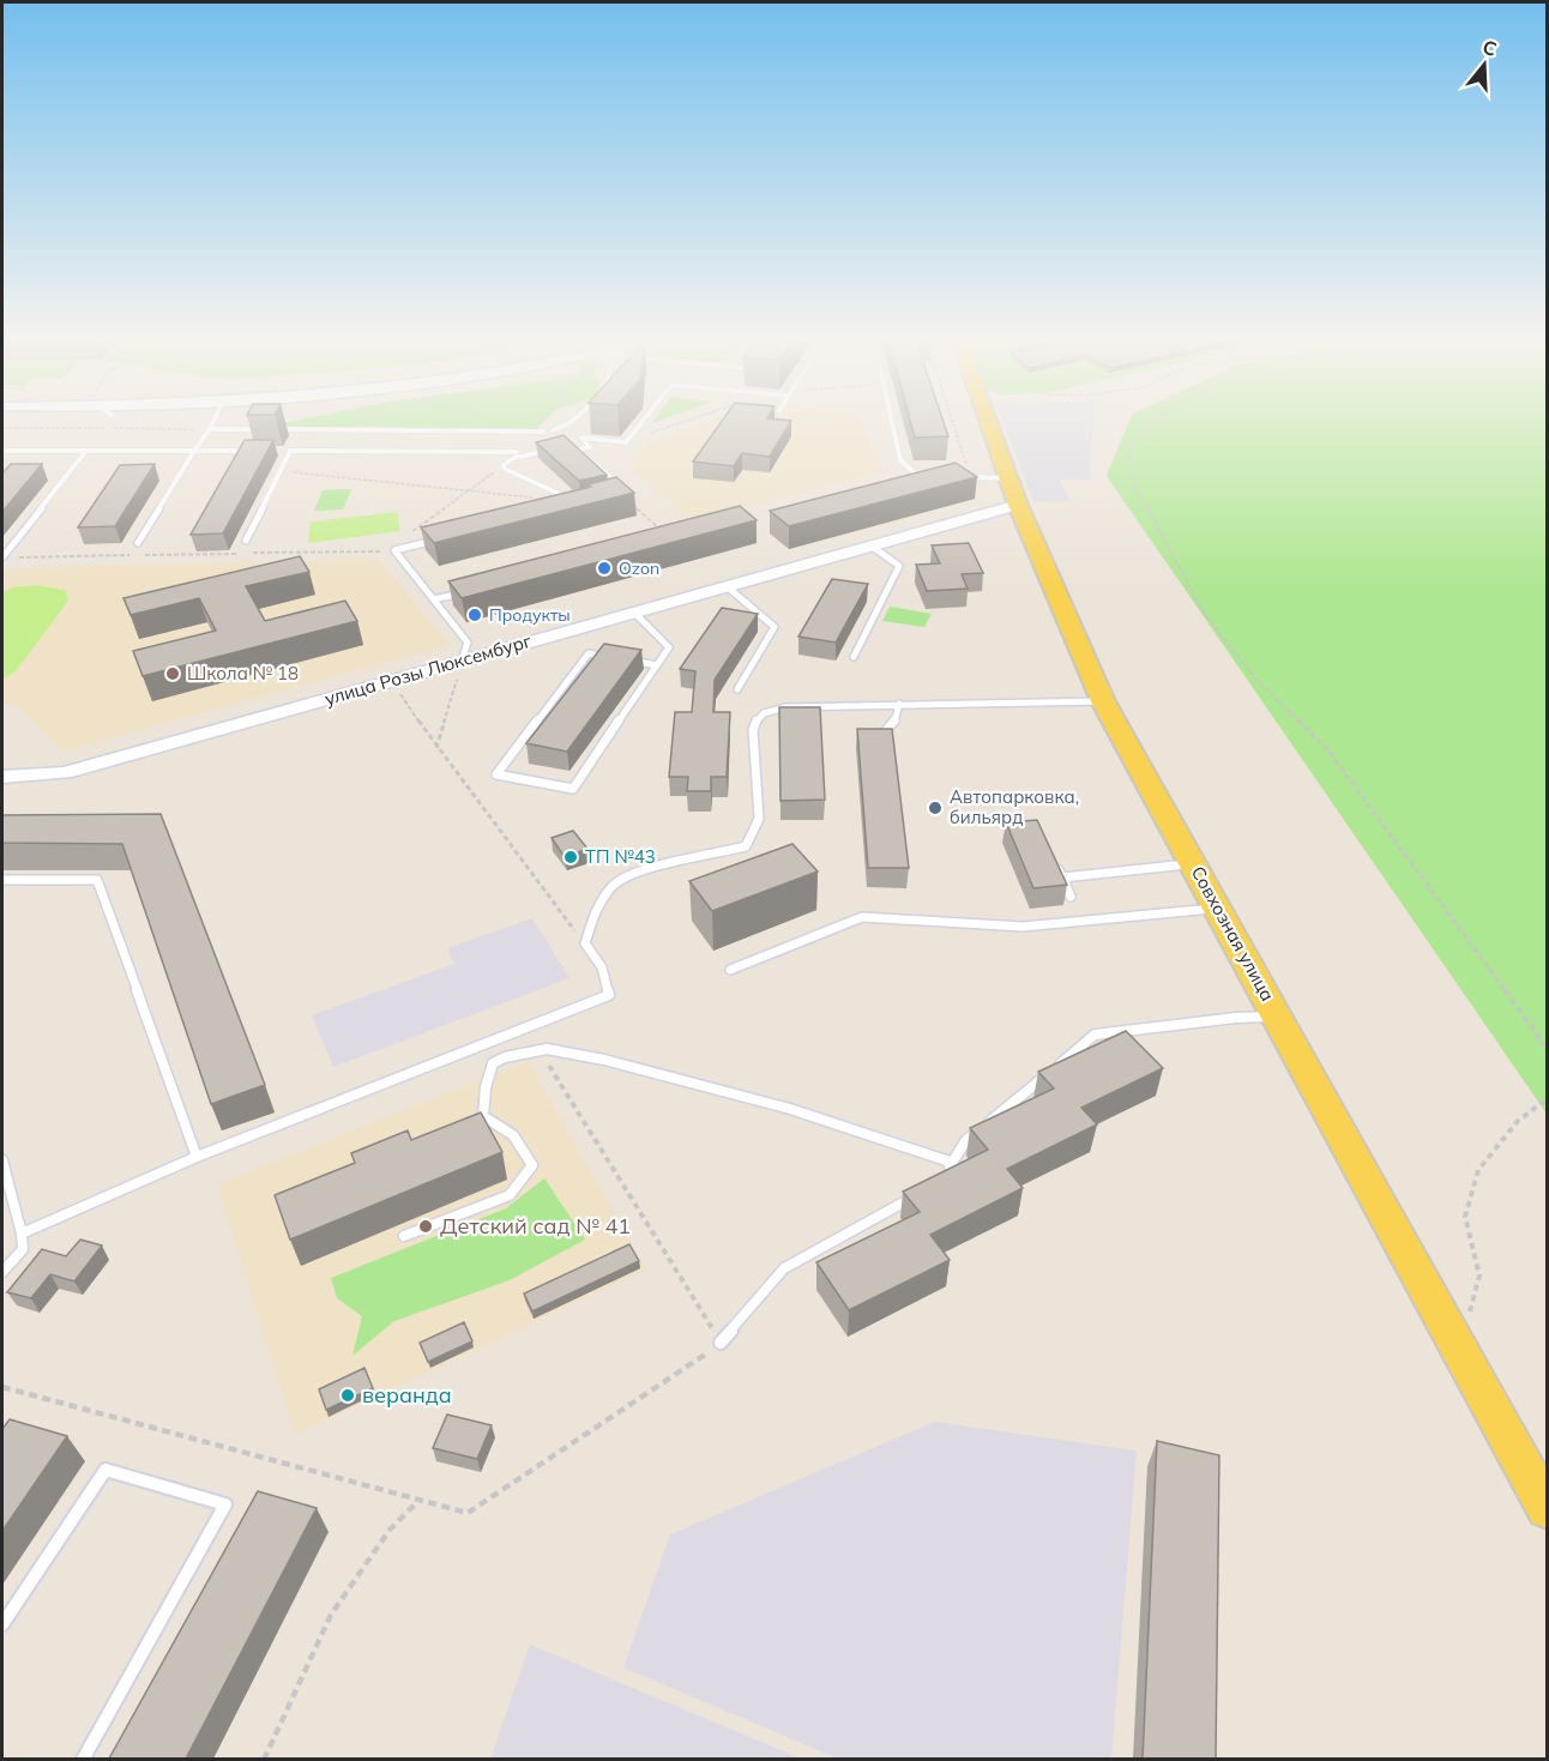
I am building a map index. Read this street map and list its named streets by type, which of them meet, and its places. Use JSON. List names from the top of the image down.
{
  "streets": {
    "main road": ["Совхозная улица"],
    "street": ["улица Розы Люксембург"]
  },
  "crossings": [
    ["улица Розы Люксембург", "Совхозная улица"]
  ],
  "places": [
    "Ozon",
    "Продукты",
    "Школа № 18",
    "Автопарковка, бильярд",
    "ТП №43",
    "Детский сад № 41",
    "веранда"
  ],
  "north": "top"
}
